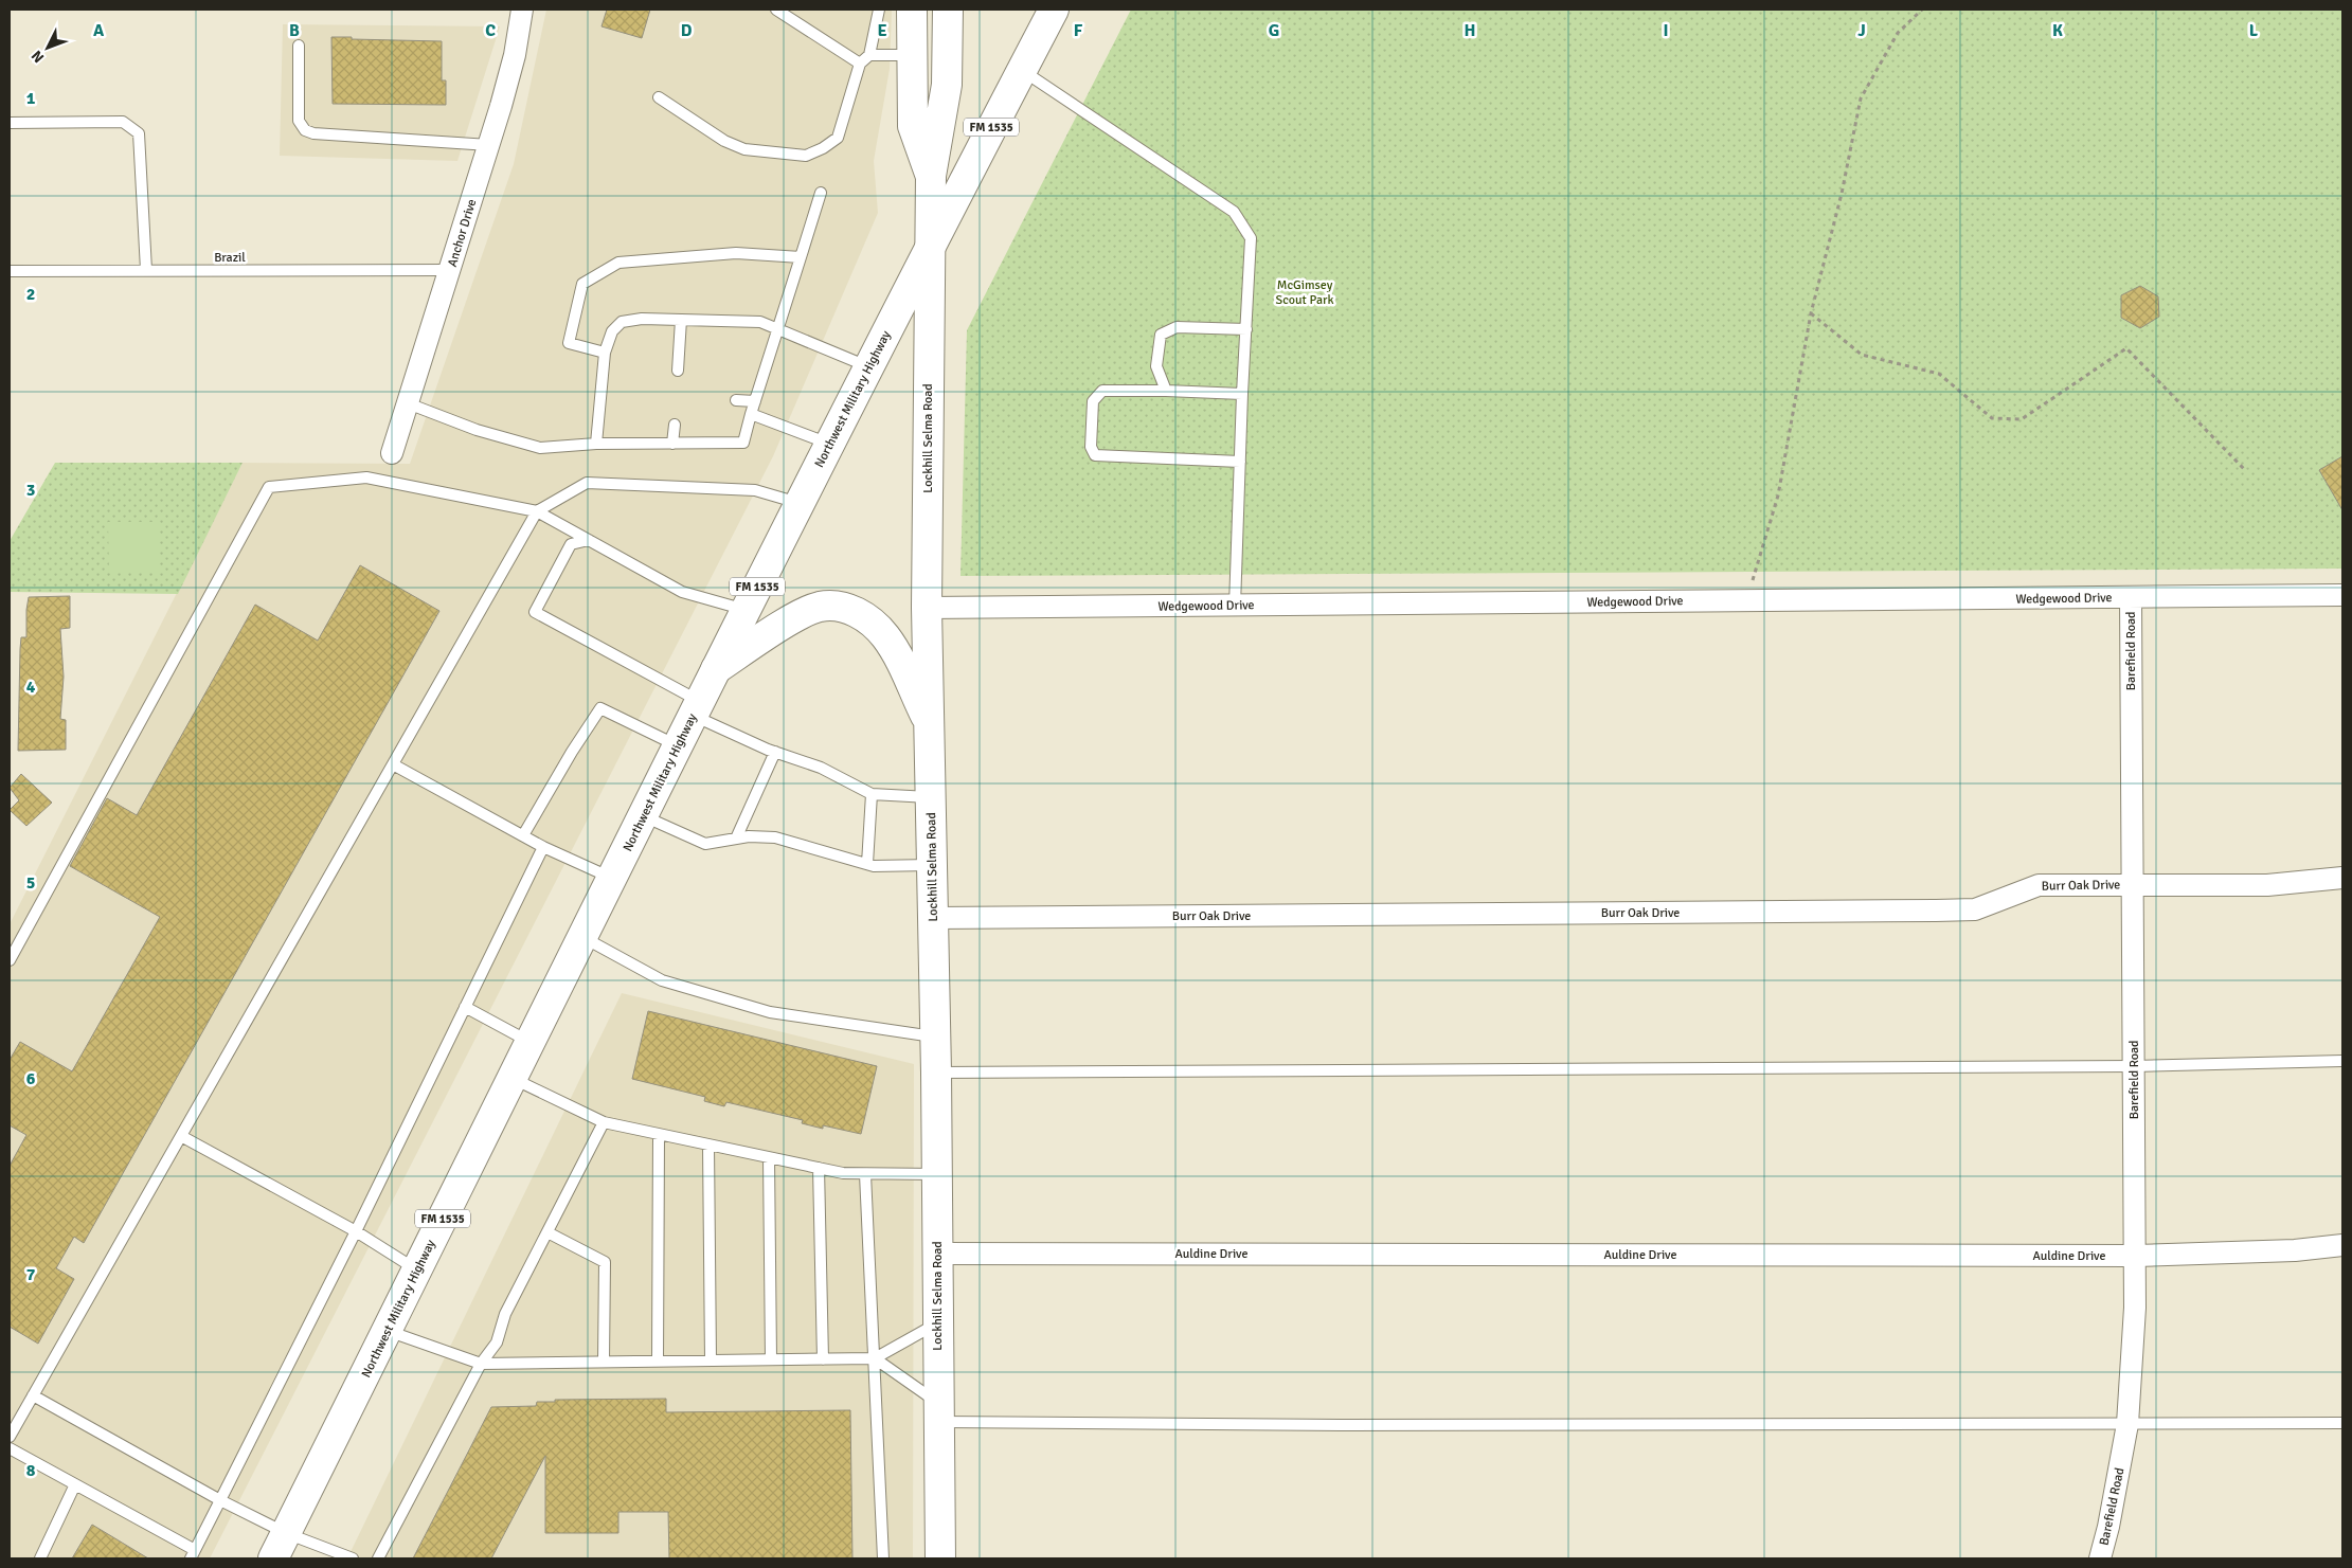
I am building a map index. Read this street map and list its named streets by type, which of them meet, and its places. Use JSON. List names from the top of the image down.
{
  "streets": {
    "main road": ["FM 1535", "Northwest Military Highway", "Lockhill Selma Road"],
    "street": [
      "Anchor Drive",
      "Wedgewood Drive",
      "Barefield Road",
      "Burr Oak Drive",
      "Auldine Drive"
    ],
    "lane": ["Brazil"]
  },
  "crossings": [
    ["Anchor Drive", "Brazil"],
    ["Northwest Military Highway", "Lockhill Selma Road"],
    ["Lockhill Selma Road", "Wedgewood Drive"],
    ["Lockhill Selma Road", "Burr Oak Drive"],
    ["Lockhill Selma Road", "Auldine Drive"],
    ["Wedgewood Drive", "Barefield Road"],
    ["Barefield Road", "Burr Oak Drive"],
    ["Barefield Road", "Auldine Drive"]
  ],
  "parks": ["McGimsey Scout Park"],
  "north": "bottom left",
  "grid": {
    "columns": [
      "A",
      "B",
      "C",
      "D",
      "E",
      "F",
      "G",
      "H",
      "I",
      "J",
      "K",
      "L"
    ],
    "rows": [
      "1",
      "2",
      "3",
      "4",
      "5",
      "6",
      "7",
      "8"
    ]
  }
}
